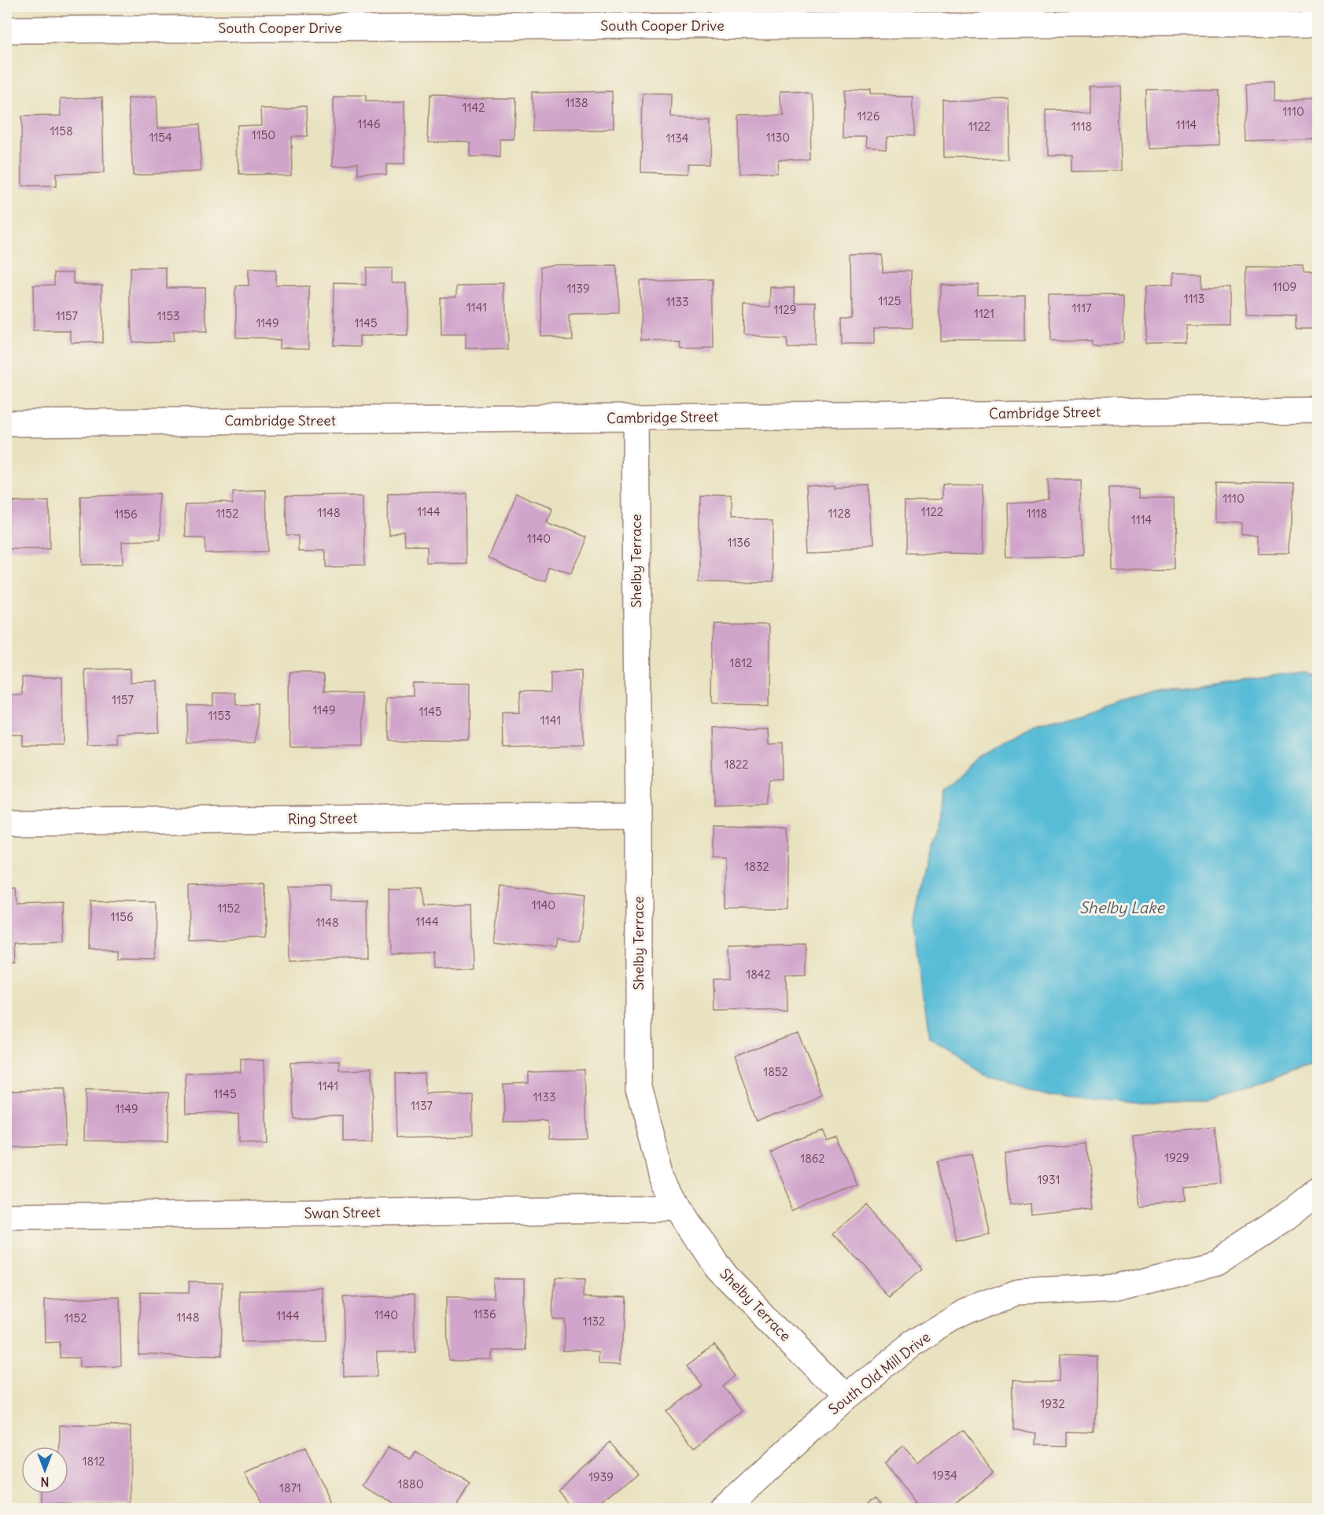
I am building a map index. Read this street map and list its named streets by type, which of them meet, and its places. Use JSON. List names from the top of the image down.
{
  "streets": {
    "street": [
      "South Cooper Drive",
      "Cambridge Street",
      "Shelby Terrace",
      "Ring Street",
      "Swan Street",
      "South Old Mill Drive"
    ]
  },
  "crossings": [
    ["Cambridge Street", "Shelby Terrace"],
    ["Shelby Terrace", "Ring Street"],
    ["Shelby Terrace", "Swan Street"],
    ["Shelby Terrace", "South Old Mill Drive"]
  ],
  "water": ["Shelby Lake"],
  "house_numbers": [
    "1138",
    "1142",
    "1110",
    "1126",
    "1146",
    "1114",
    "1122",
    "1118",
    "1158",
    "1150",
    "1154",
    "1130",
    "1134",
    "1109",
    "1139",
    "1113",
    "1125",
    "1133",
    "1141",
    "1117",
    "1129",
    "1121",
    "1157",
    "1153",
    "1149",
    "1145",
    "1110",
    "1144",
    "1122",
    "1148",
    "1152",
    "1128",
    "1118",
    "1156",
    "1114",
    "1140",
    "1136",
    "1812",
    "1157",
    "1149",
    "1145",
    "1153",
    "1141",
    "1822",
    "1832",
    "1140",
    "1152",
    "1156",
    "1144",
    "1148",
    "1842",
    "1852",
    "1141",
    "1145",
    "1133",
    "1137",
    "1149",
    "1929",
    "1862",
    "1931",
    "1136",
    "1140",
    "1144",
    "1148",
    "1152",
    "1132",
    "1932",
    "1812",
    "1934",
    "1939",
    "1880",
    "1871"
  ],
  "north": "bottom"
}
